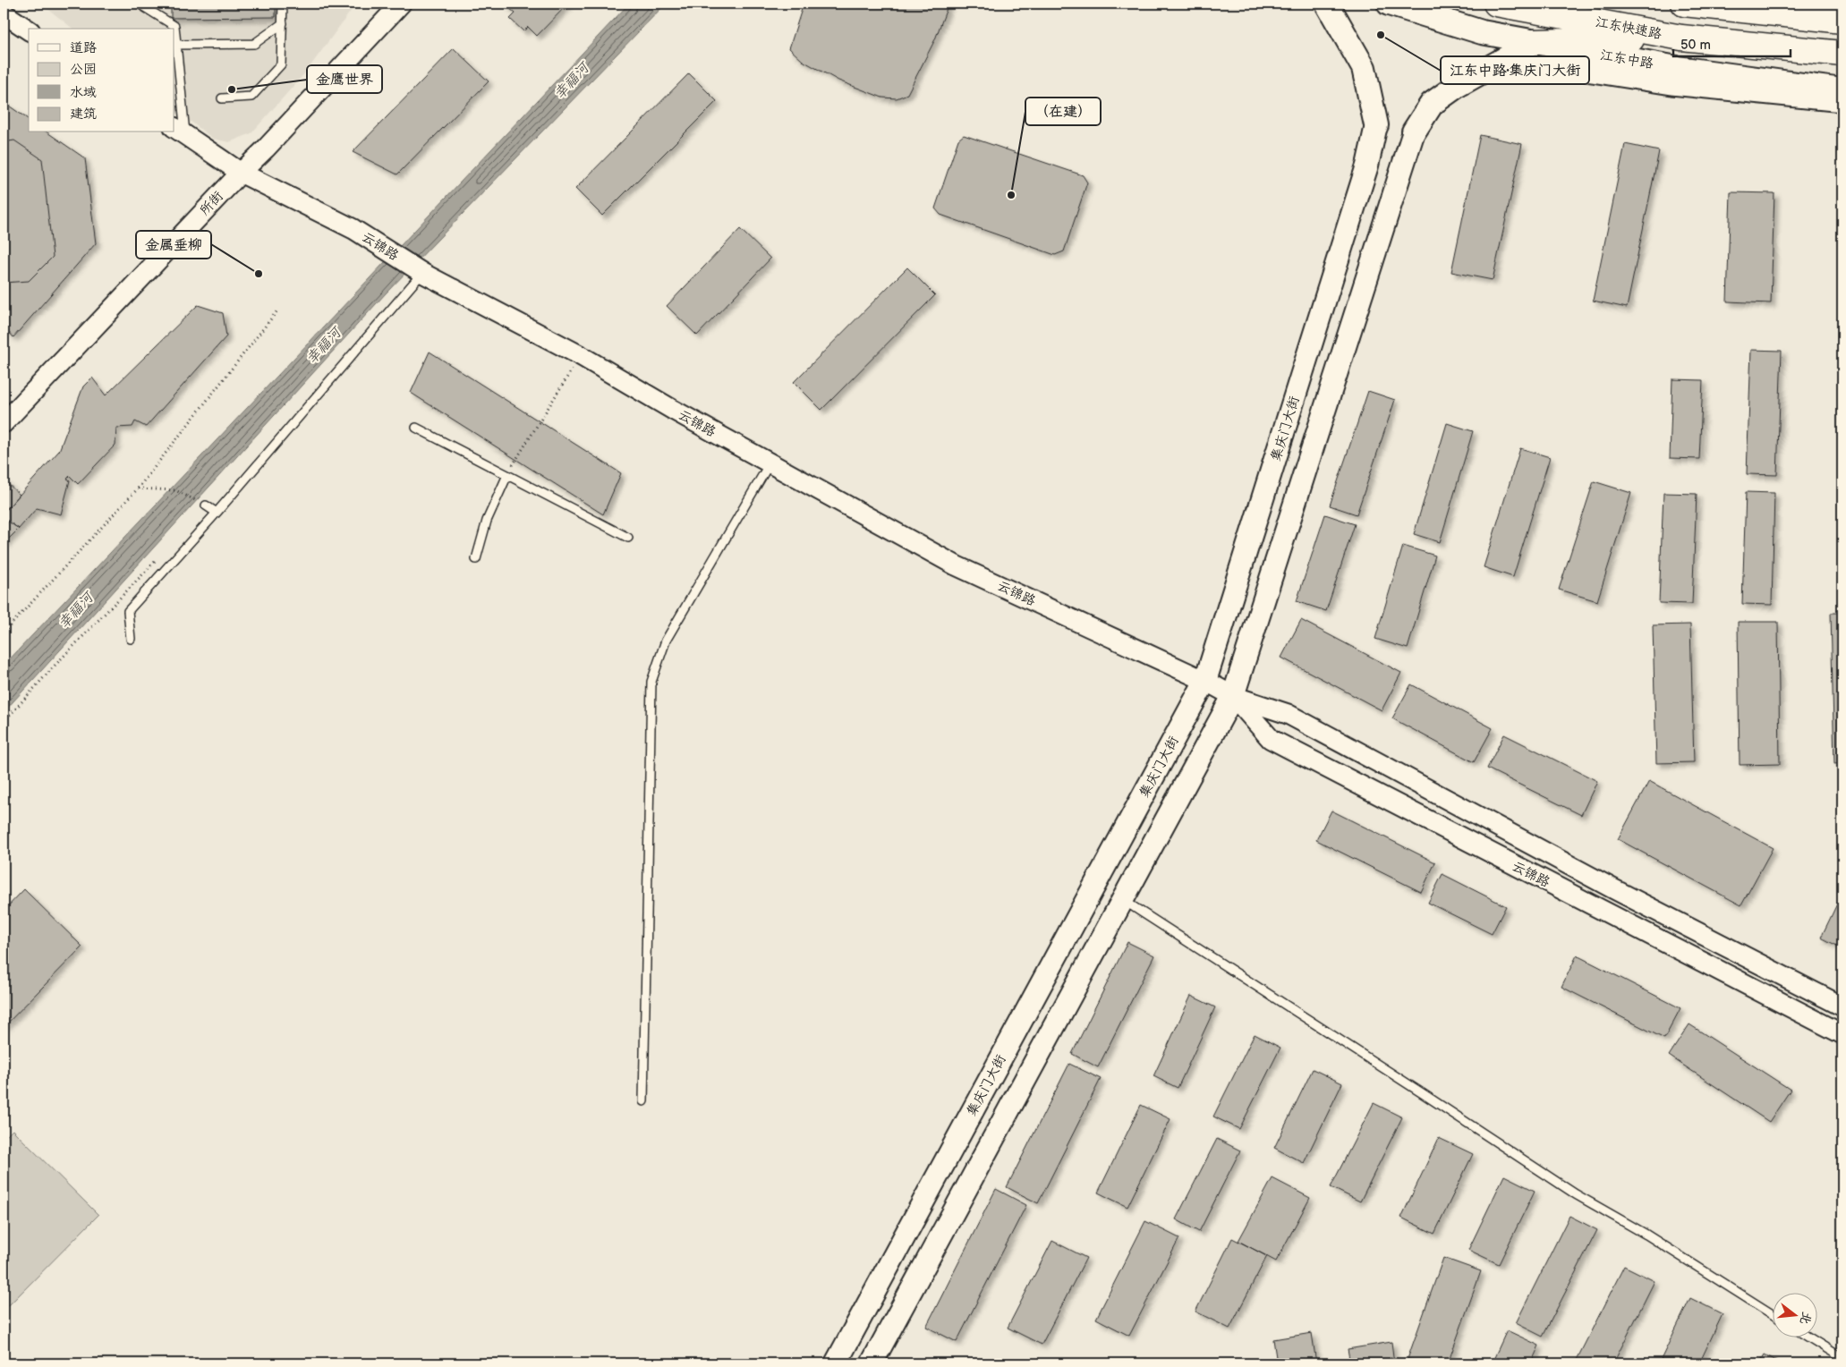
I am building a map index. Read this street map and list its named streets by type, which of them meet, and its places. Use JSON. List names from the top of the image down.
{
  "streets": {
    "highway": ["江东快速路"],
    "main road": ["江东中路", "集庆门大街"],
    "street": ["所街", "云锦路"]
  },
  "crossings": [
    ["所街", "云锦路"],
    ["云锦路", "集庆门大街"]
  ],
  "water": ["幸福河"],
  "places": [
    "江东中路·集庆门大街",
    "金鹰世界",
    "（在建）",
    "金属垂柳"
  ],
  "legend": [
    "道路",
    "公园",
    "水域",
    "建筑"
  ],
  "scale_bar": "50 m",
  "north": "right"
}
